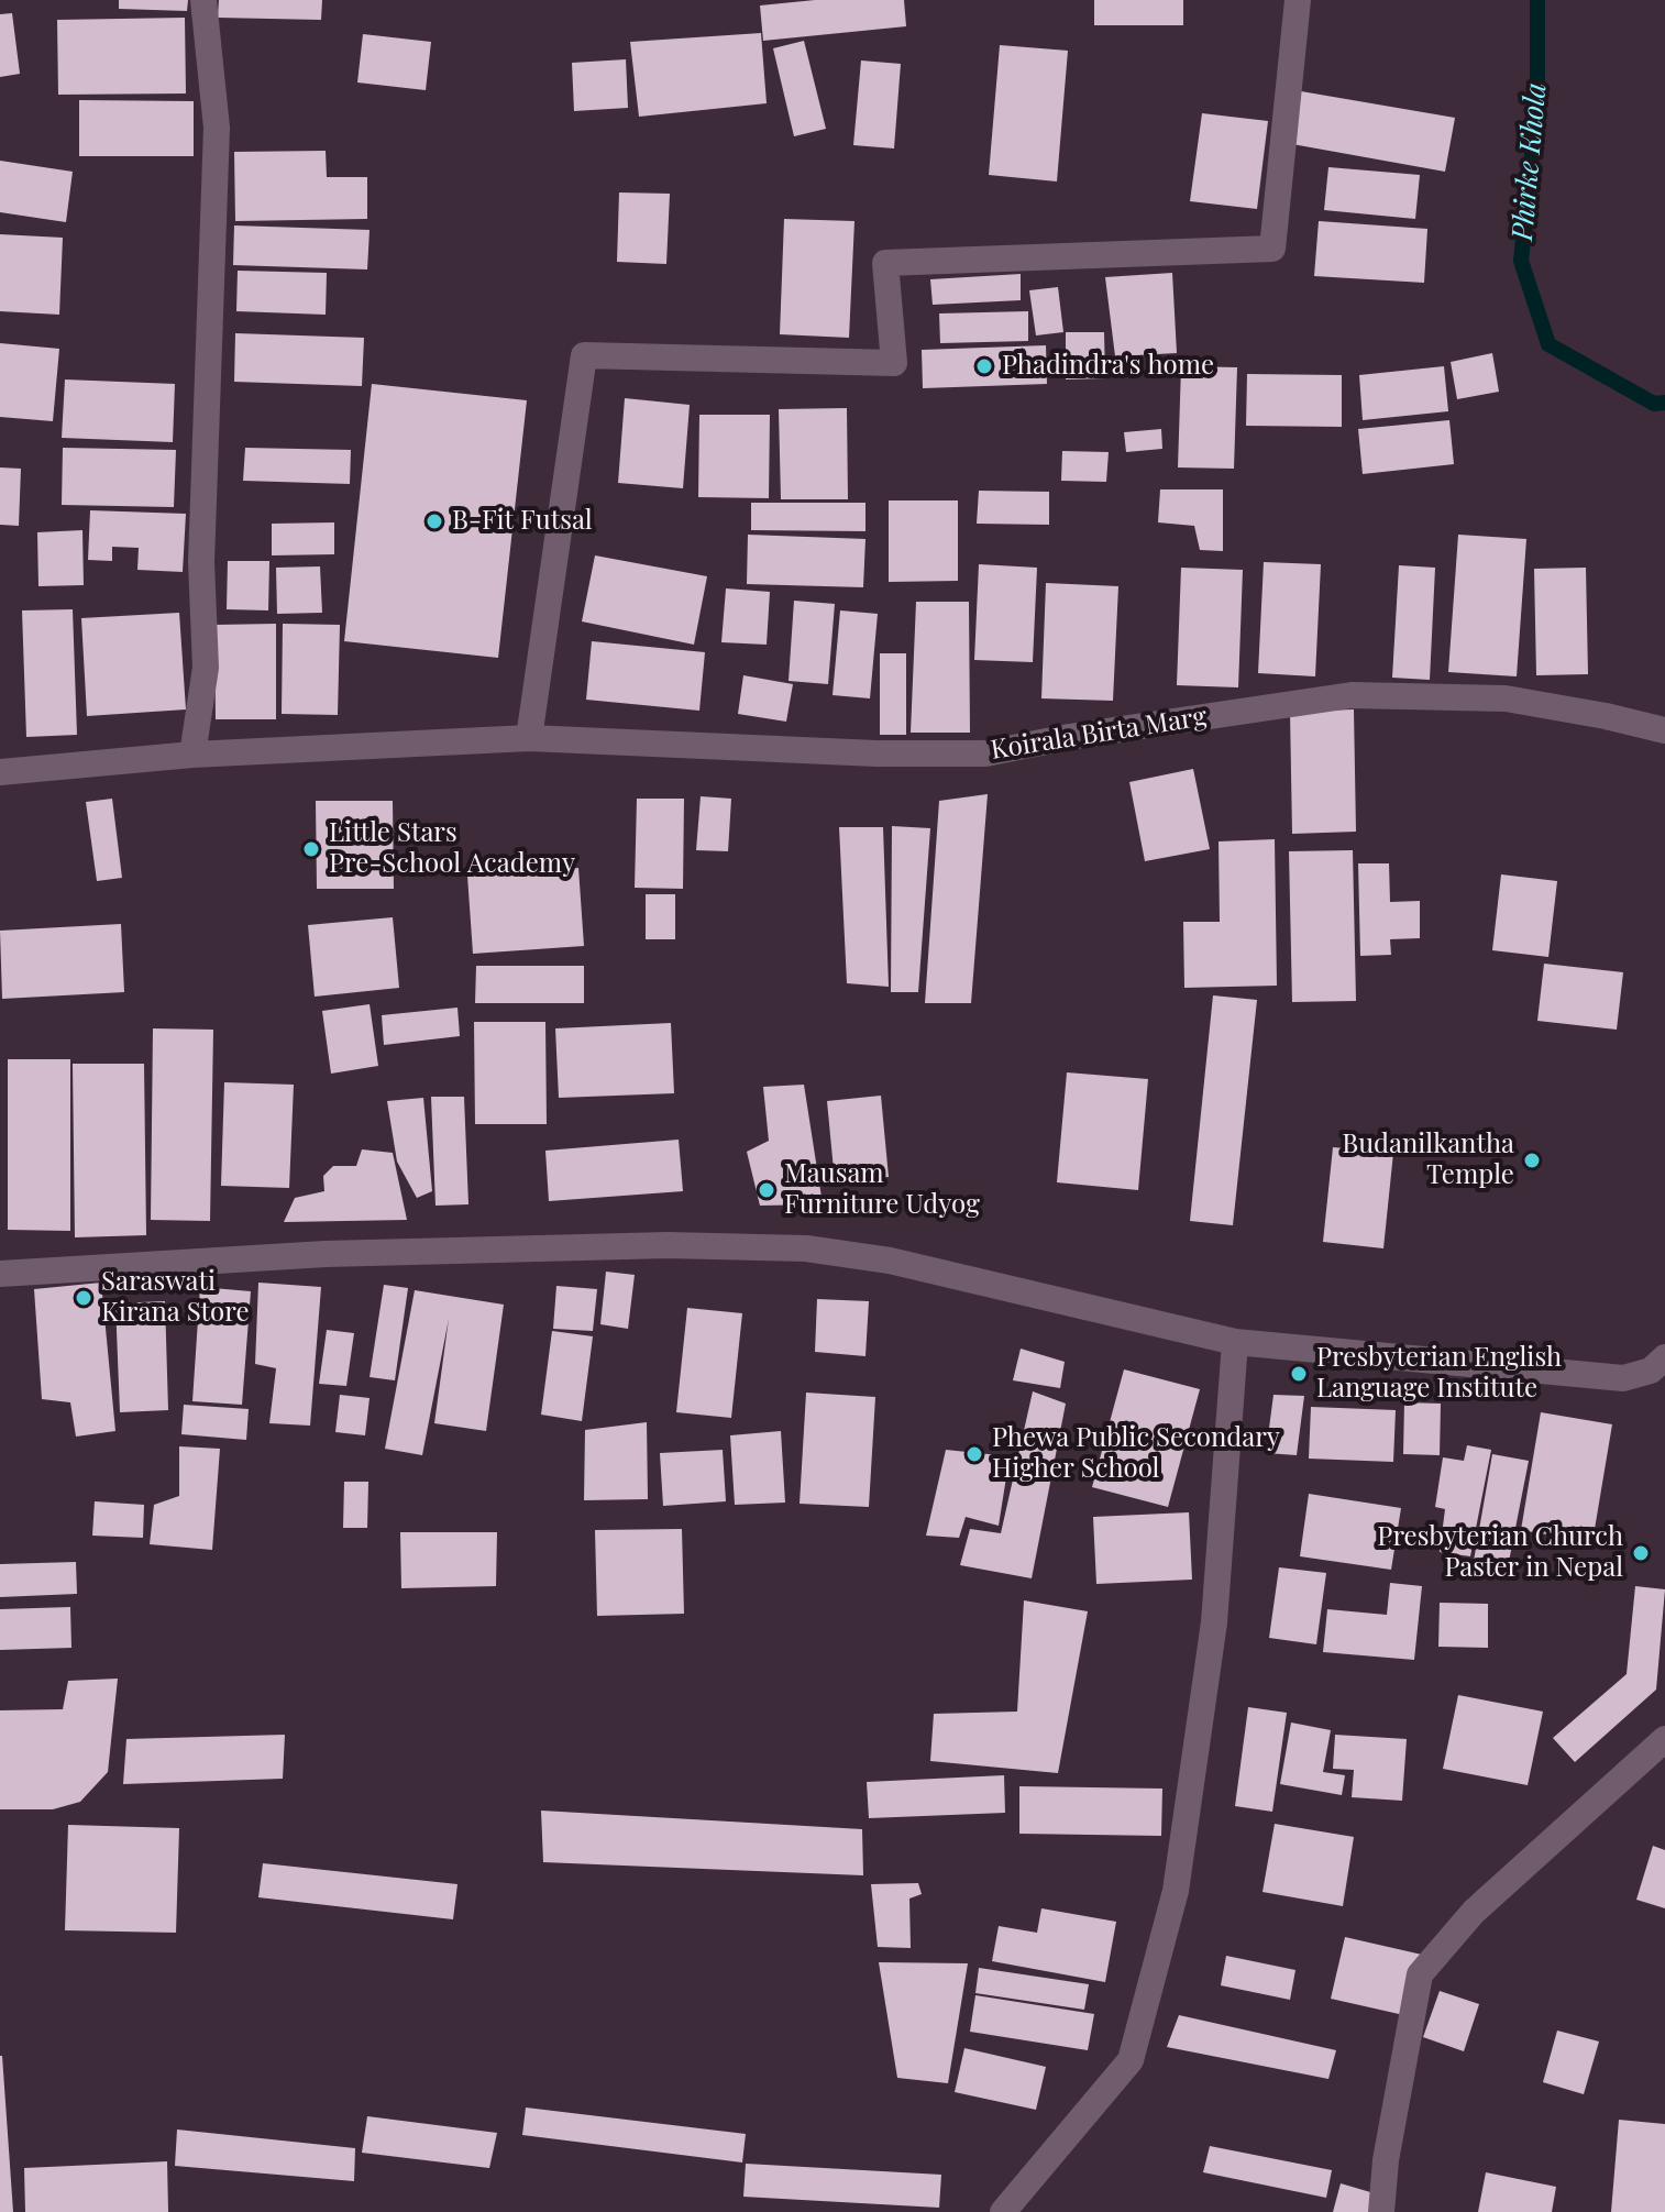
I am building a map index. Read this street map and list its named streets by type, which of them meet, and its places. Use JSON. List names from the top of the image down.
{
  "streets": {
    "street": ["Koirala Birta Marg"]
  },
  "water": ["Phirke Khola"],
  "places": [
    "Phadindra's home",
    "B-Fit Futsal",
    "Little Stars Pre-School Academy",
    "Budanilkantha Temple",
    "Mausam Furniture Udyog",
    "Saraswati Kirana Store",
    "Presbyterian English Language Institute",
    "Phewa Public Secondary Higher School",
    "Presbyterian Church Paster in Nepal"
  ]
}
